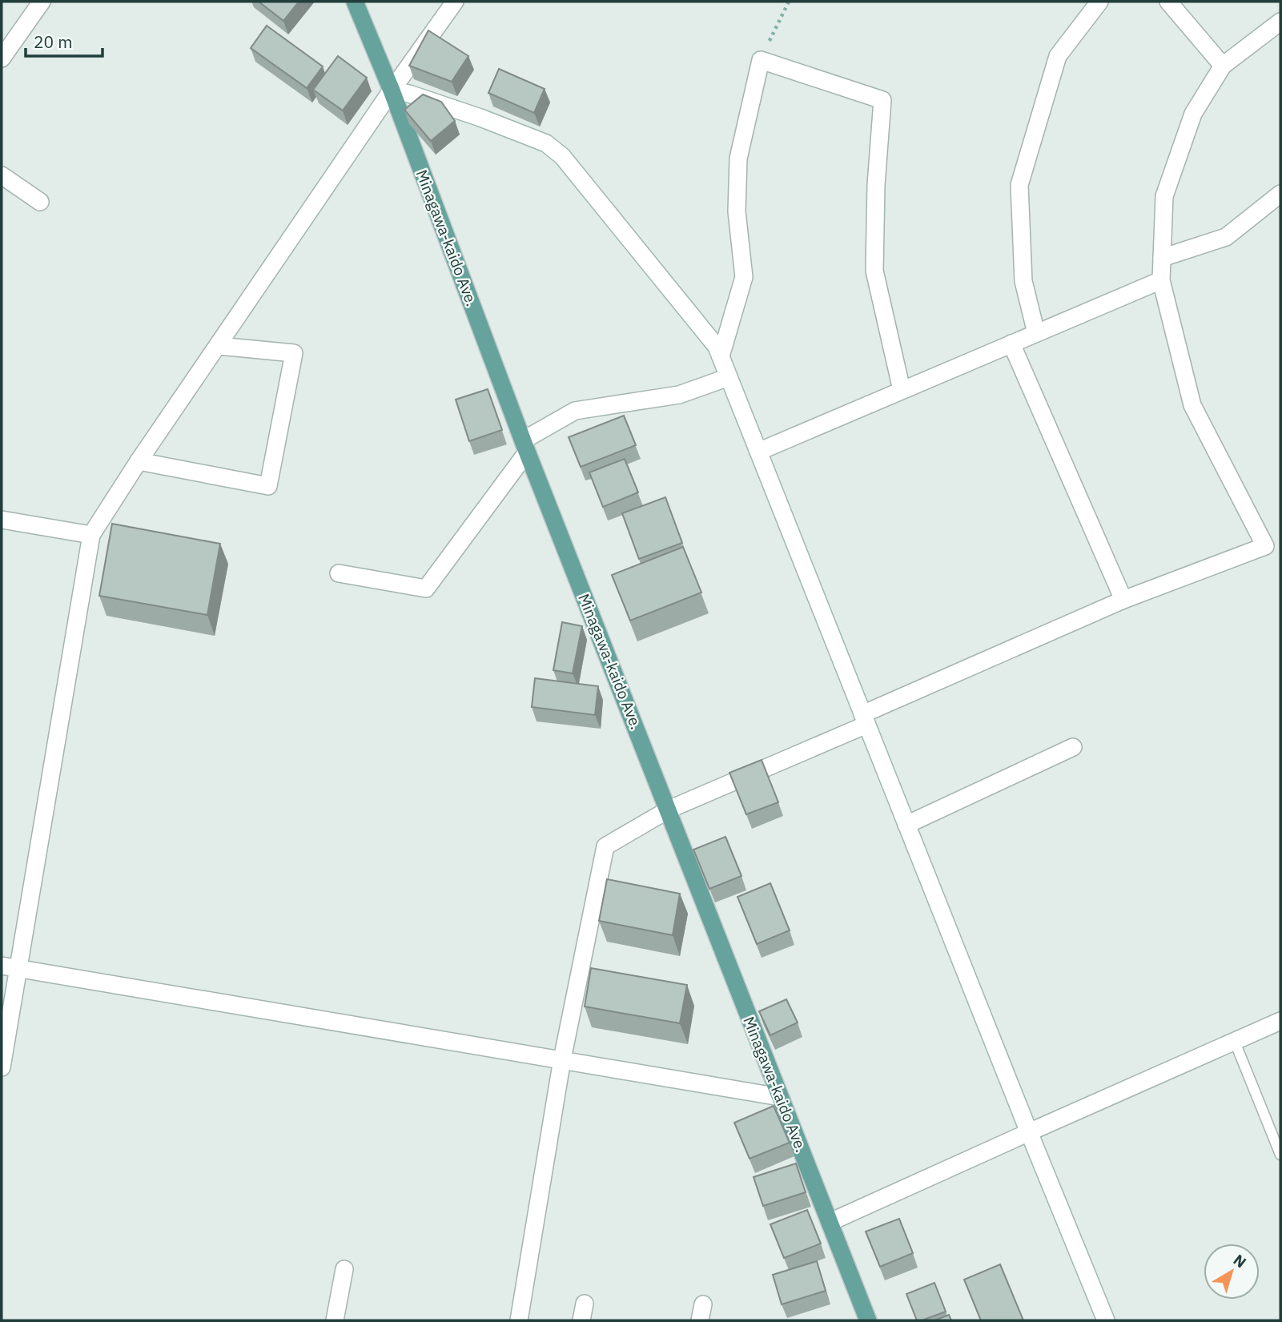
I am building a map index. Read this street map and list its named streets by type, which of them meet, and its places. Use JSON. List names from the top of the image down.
{
  "streets": {
    "main road": ["Minagawa-kaido Ave."]
  },
  "scale_bar": "20 m",
  "north": "top right"
}
